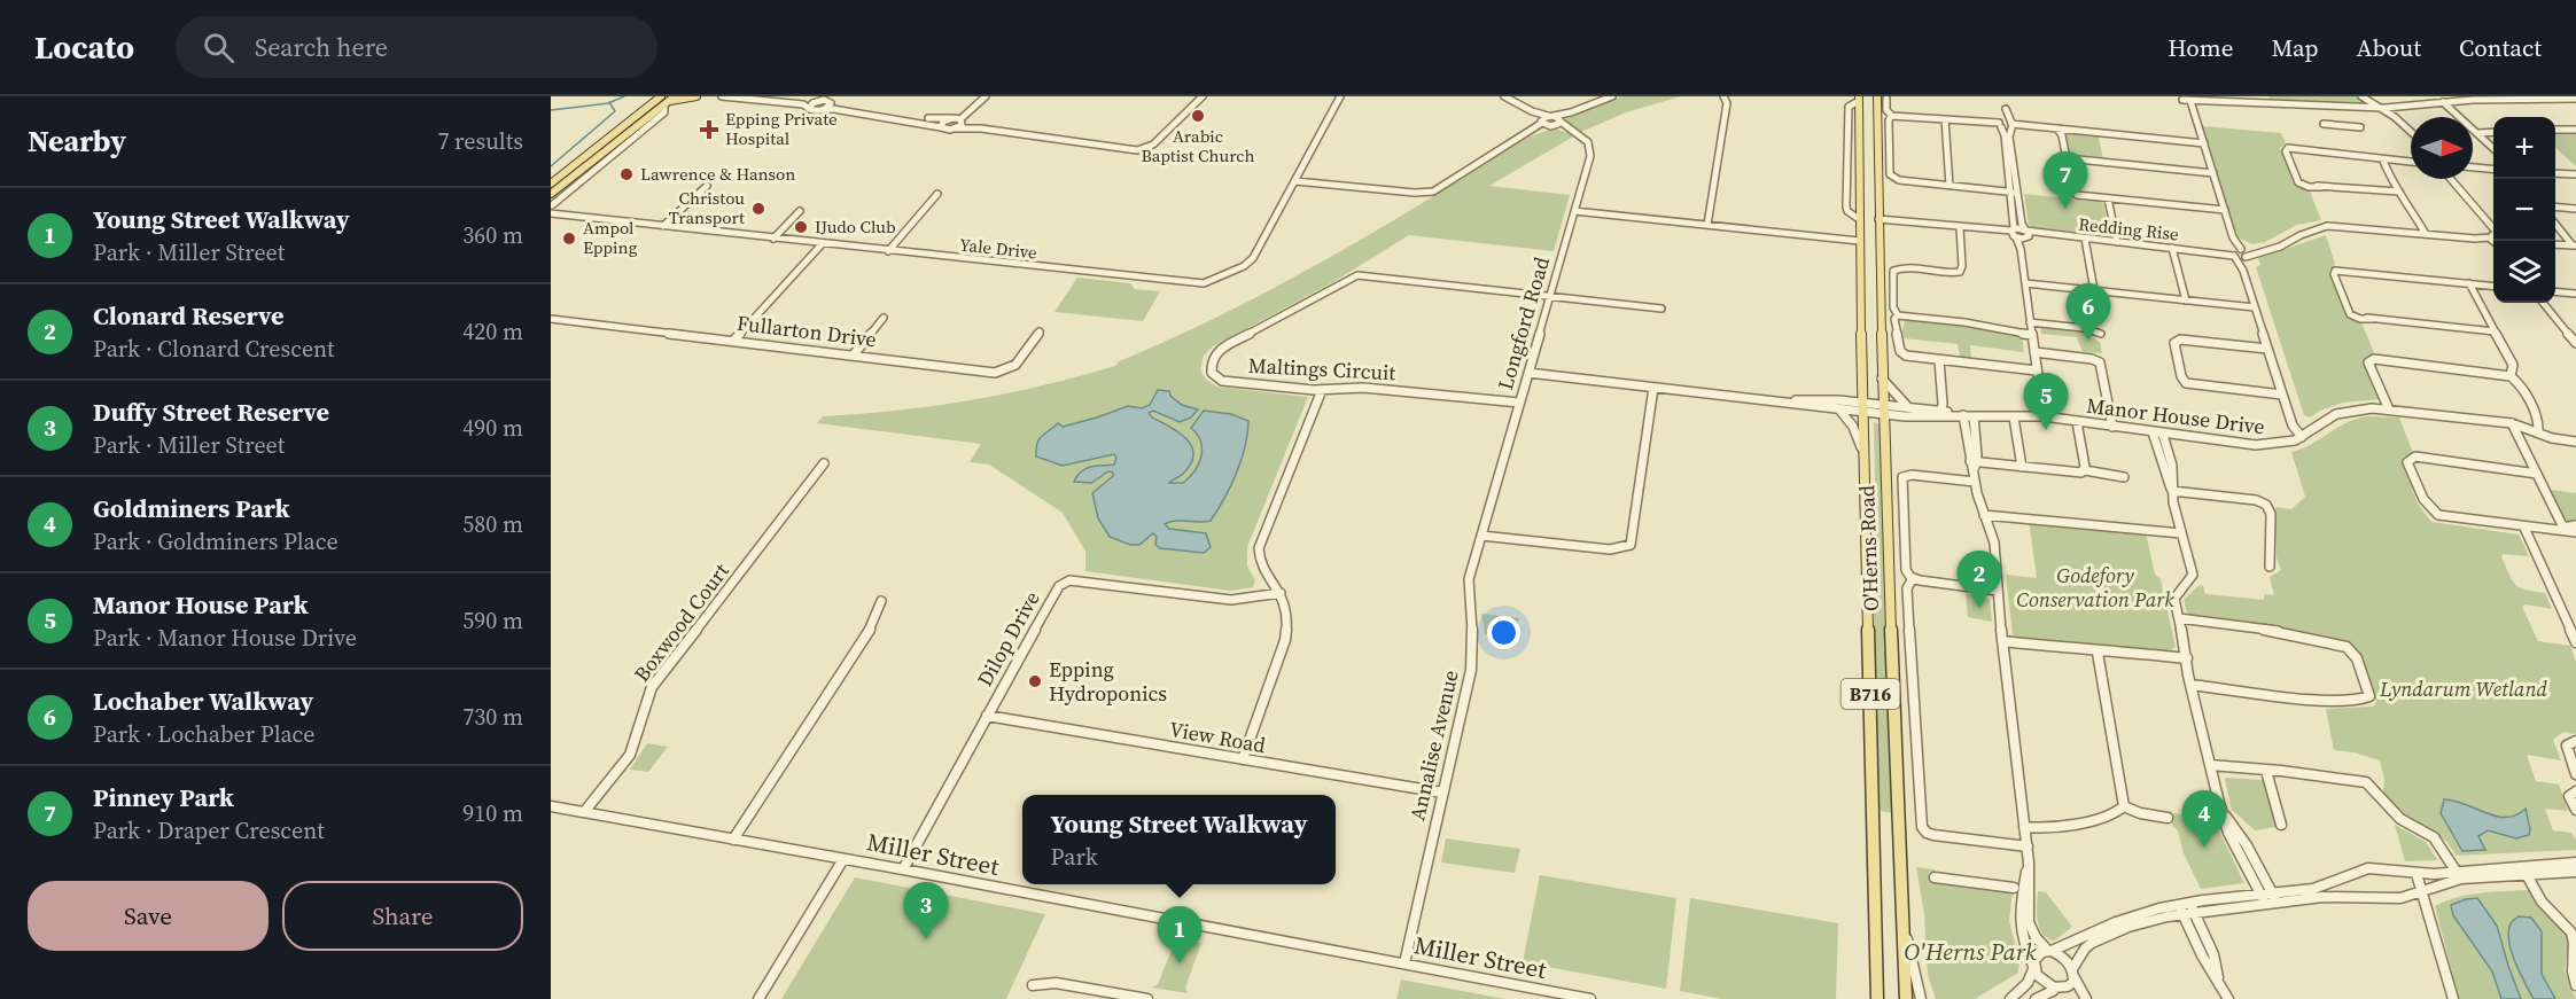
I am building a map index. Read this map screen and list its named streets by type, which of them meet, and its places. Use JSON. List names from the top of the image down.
{
  "streets": {
    "main road": ["O'Herns Road", "B716"],
    "street": [
      "Redding Rise",
      "Yale Drive",
      "Longford Road",
      "Fullarton Drive",
      "Maltings Circuit",
      "Manor House Drive",
      "Boxwood Court",
      "Dilop Drive",
      "View Road",
      "Annalise Avenue",
      "Miller Street"
    ]
  },
  "crossings": [
    ["Longford Road", "Maltings Circuit"],
    ["Longford Road", "Annalise Avenue"],
    ["Manor House Drive", "O'Herns Road"],
    ["Boxwood Court", "Miller Street"],
    ["Dilop Drive", "View Road"],
    ["Dilop Drive", "Miller Street"],
    ["View Road", "Annalise Avenue"],
    ["Annalise Avenue", "Miller Street"]
  ],
  "parks": ["Godefory Conservation Park", "Lyndarum Wetland", "O'Herns Park"],
  "places": {
    "other": [
      "Arabic Baptist Church",
      "Lawrence & Hanson",
      "Christou Transport",
      "IJudo Club",
      "Ampol Epping",
      "Epping Hydroponics"
    ],
    "health": ["Epping Private Hospital"]
  },
  "north": "right",
  "page": {
    "header": "Locato",
    "search": "Search here",
    "nav": [
      "Home",
      "Map",
      "About",
      "Contact"
    ],
    "heading": ["Nearby", "7 results"],
    "map_buttons": ["+", "−"],
    "pins": [
      "7",
      "6",
      "5",
      "2",
      "4",
      "3",
      "1"
    ],
    "list": [
      {
        "mark": "1",
        "name": "Young Street Walkway",
        "note": "Park · Miller Street",
        "value": "360 m"
      },
      {
        "mark": "2",
        "name": "Clonard Reserve",
        "note": "Park · Clonard Crescent",
        "value": "420 m"
      },
      {
        "mark": "3",
        "name": "Duffy Street Reserve",
        "note": "Park · Miller Street",
        "value": "490 m"
      },
      {
        "mark": "4",
        "name": "Goldminers Park",
        "note": "Park · Goldminers Place",
        "value": "580 m"
      },
      {
        "mark": "5",
        "name": "Manor House Park",
        "note": "Park · Manor House Drive",
        "value": "590 m"
      },
      {
        "mark": "6",
        "name": "Lochaber Walkway",
        "note": "Park · Lochaber Place",
        "value": "730 m"
      },
      {
        "mark": "7",
        "name": "Pinney Park",
        "note": "Park · Draper Crescent",
        "value": "910 m"
      }
    ],
    "popup": ["Young Street Walkway", "Park"],
    "buttons": ["Save", "Share"]
  }
}
